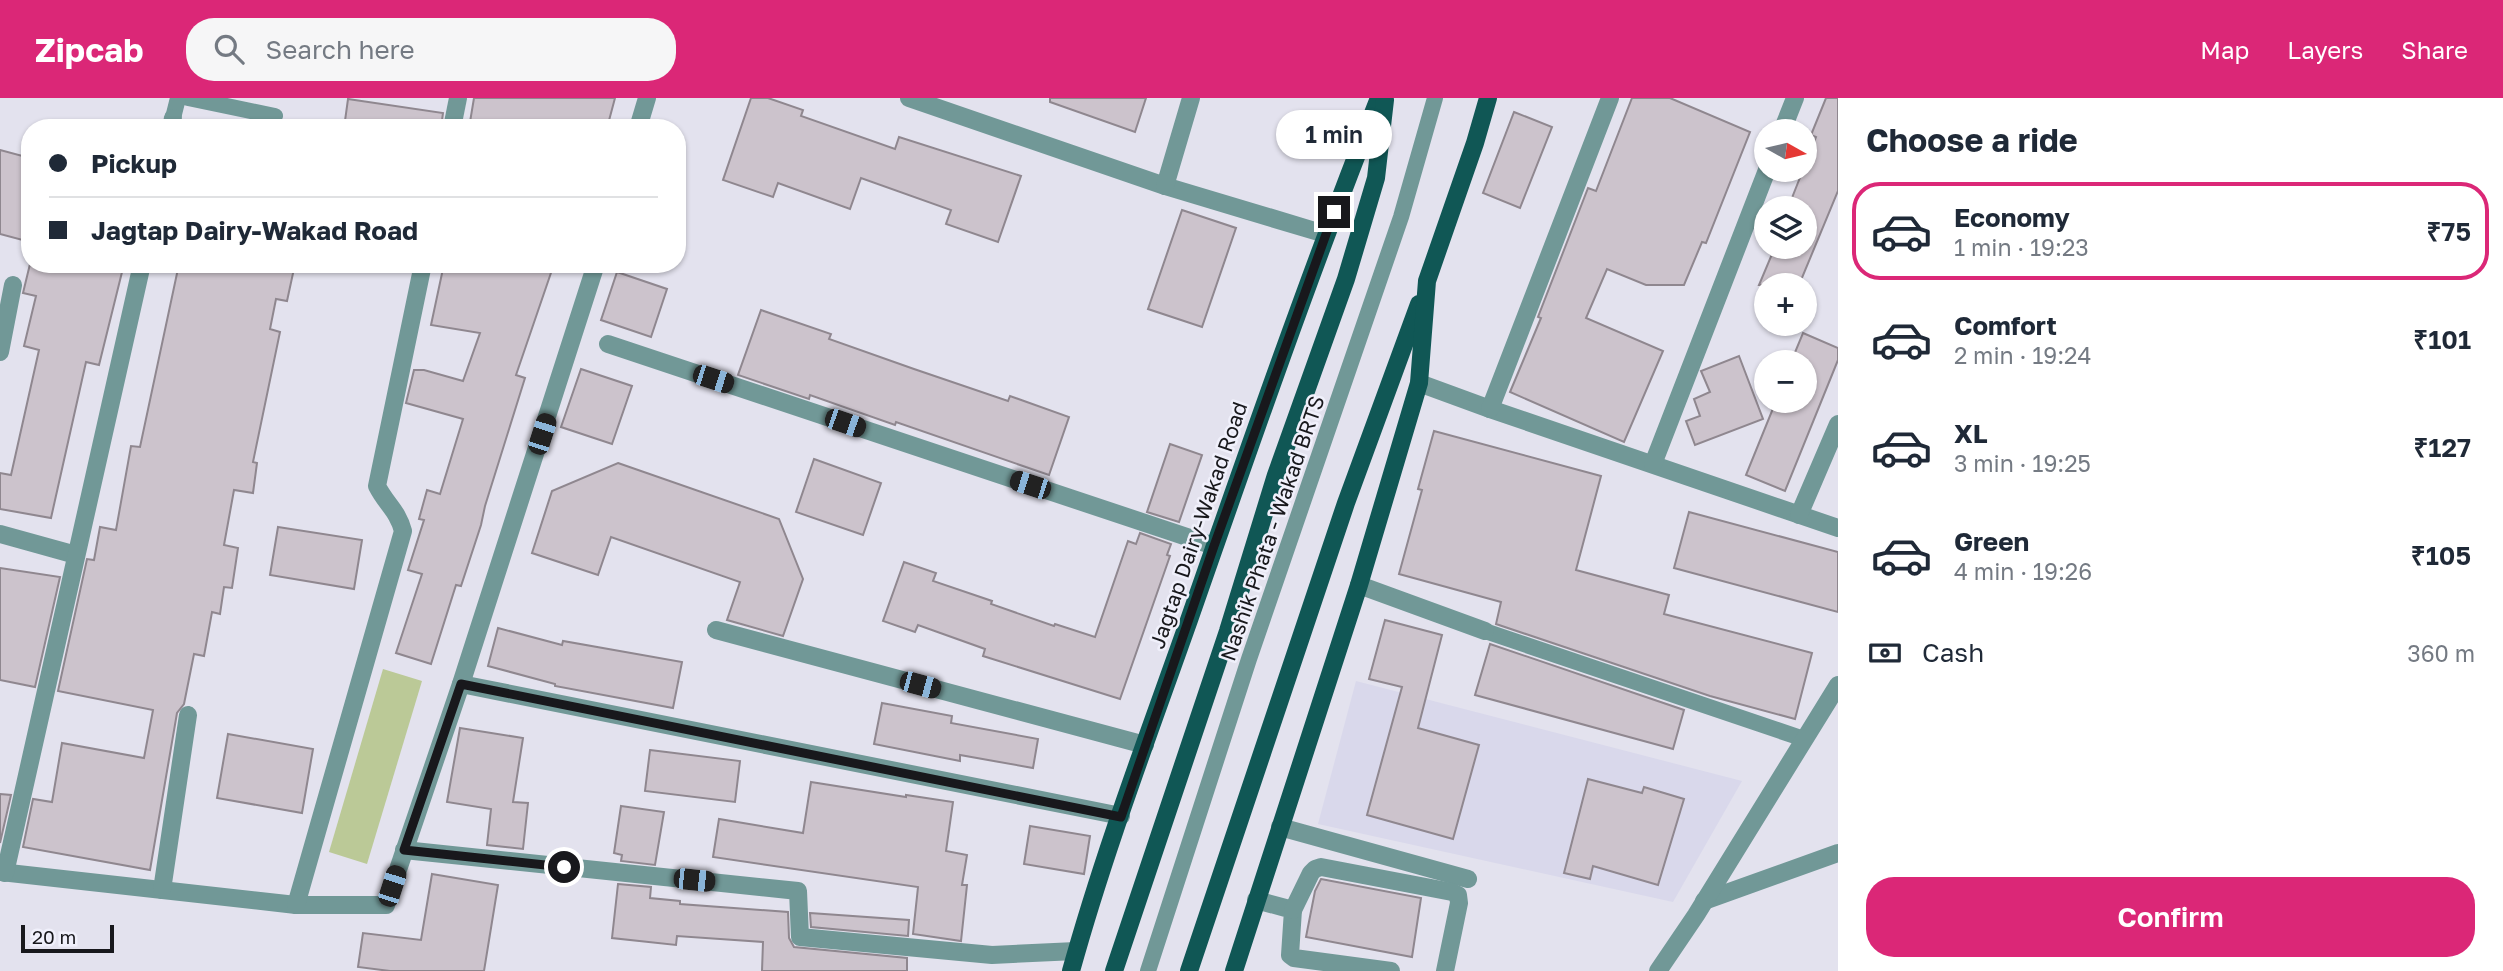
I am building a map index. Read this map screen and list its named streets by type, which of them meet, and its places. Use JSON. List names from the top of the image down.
{
  "streets": {
    "main road": ["Jagtap Dairy-Wakad Road"],
    "lane": ["Nashik Phata - Wakad BRTS"]
  },
  "scale_bar": "20 m",
  "north": "right",
  "page": {
    "header": "Zipcab",
    "search": "Search here",
    "nav": ["Map", "Layers", "Share"],
    "heading": "Choose a ride",
    "bubble": "1 min",
    "map_buttons": ["+", "−"],
    "banner": ["Pickup", "Jagtap Dairy-Wakad Road"],
    "list": [
      {
        "name": "Economy",
        "note": "1 min · 19:23",
        "value": "₹75"
      },
      {
        "name": "Comfort",
        "note": "2 min · 19:24",
        "value": "₹101"
      },
      {
        "name": "XL",
        "note": "3 min · 19:25",
        "value": "₹127"
      },
      {
        "name": "Green",
        "note": "4 min · 19:26",
        "value": "₹105"
      }
    ],
    "pay": ["Cash", "360 m"],
    "buttons": "Confirm",
    "scale": "20 m"
  }
}
